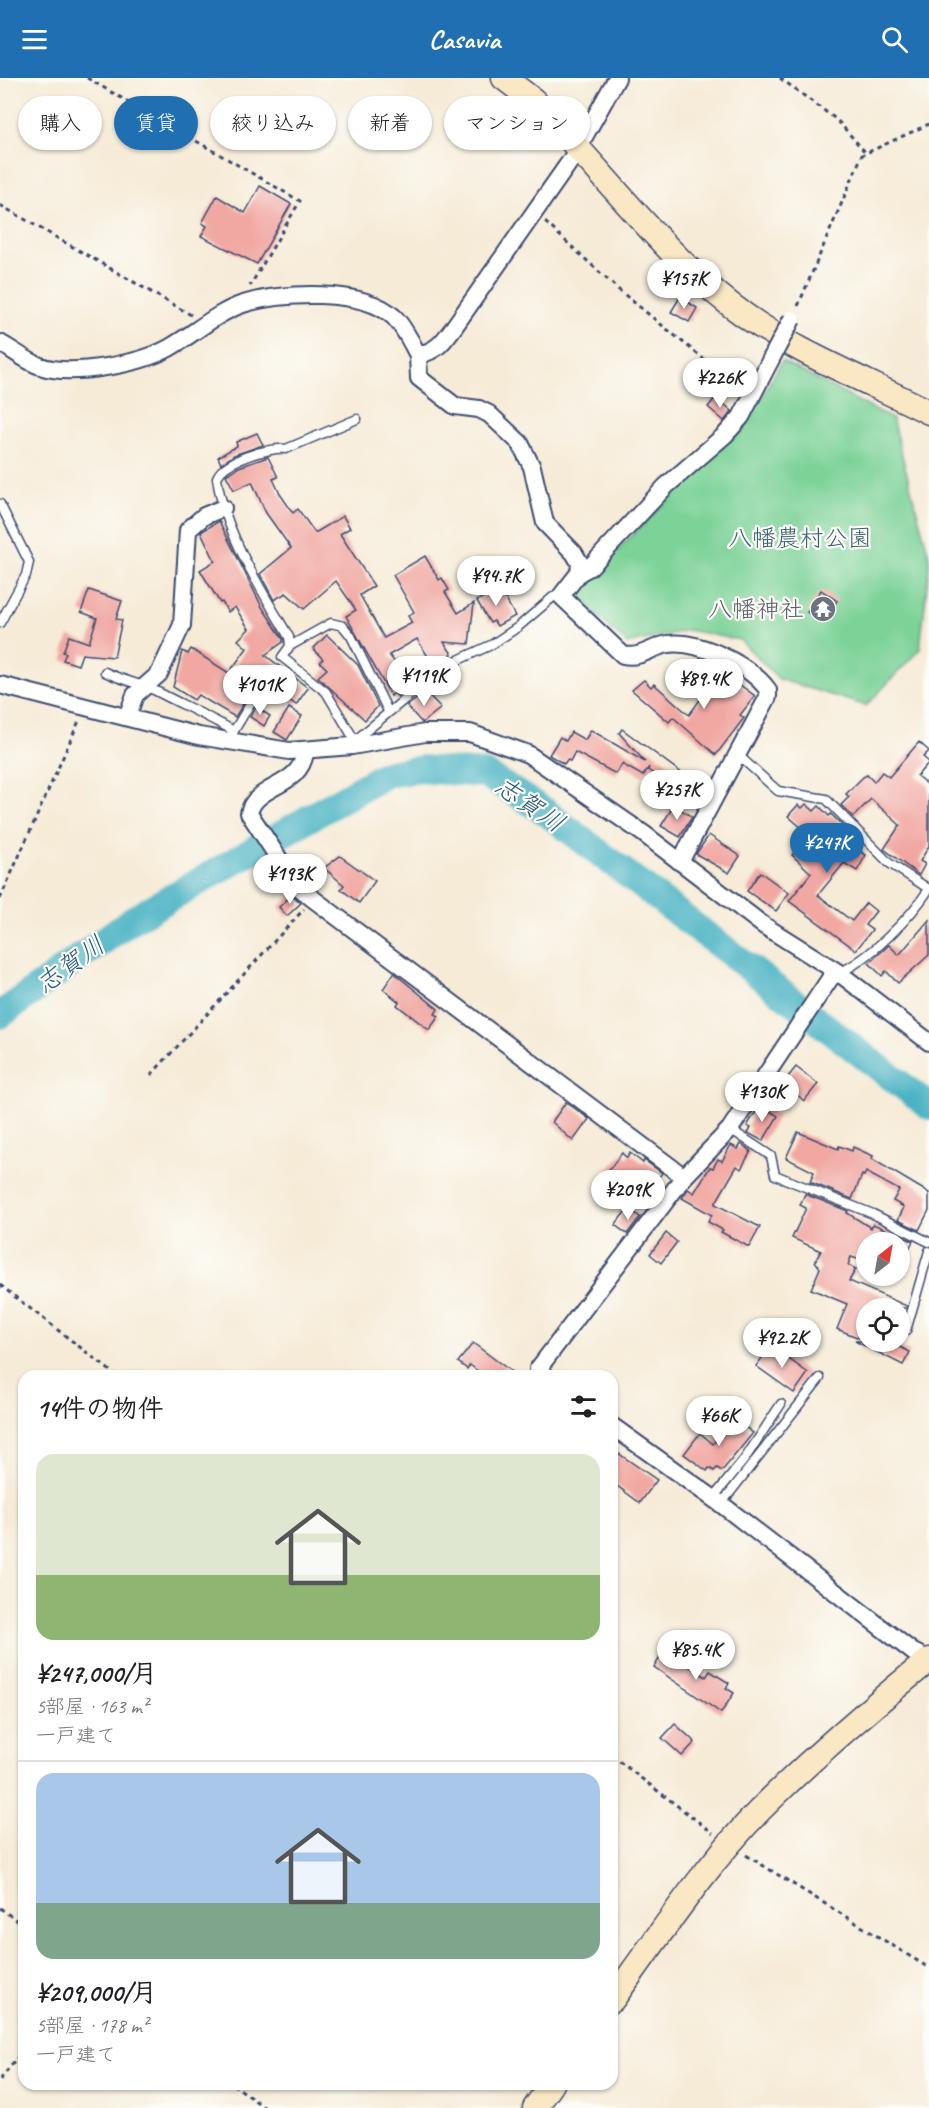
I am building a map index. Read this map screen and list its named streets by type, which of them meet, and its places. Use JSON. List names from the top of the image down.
{
  "water": ["志賀川"],
  "parks": ["八幡農村公園"],
  "places": {
    "temple": ["八幡神社"]
  },
  "north": "top right",
  "page": {
    "header": "Casavia",
    "chip": [
      "購入",
      "賃貸",
      "絞り込み",
      "新着",
      "マンション"
    ],
    "price": [
      "¥157K",
      "¥226K",
      "¥94.7K",
      "¥119K",
      "¥89.4K",
      "¥101K",
      "¥257K",
      "¥247K",
      "¥193K",
      "¥130K",
      "¥209K",
      "¥92.2K",
      "¥66K",
      "¥85.4K"
    ],
    "heading": "14件の物件",
    "list": [
      {
        "name": "¥247,000/月",
        "note": "5部屋 · 163 m² · 一戸建て"
      },
      {
        "name": "¥209,000/月",
        "note": "5部屋 · 178 m² · 一戸建て"
      }
    ]
  }
}
